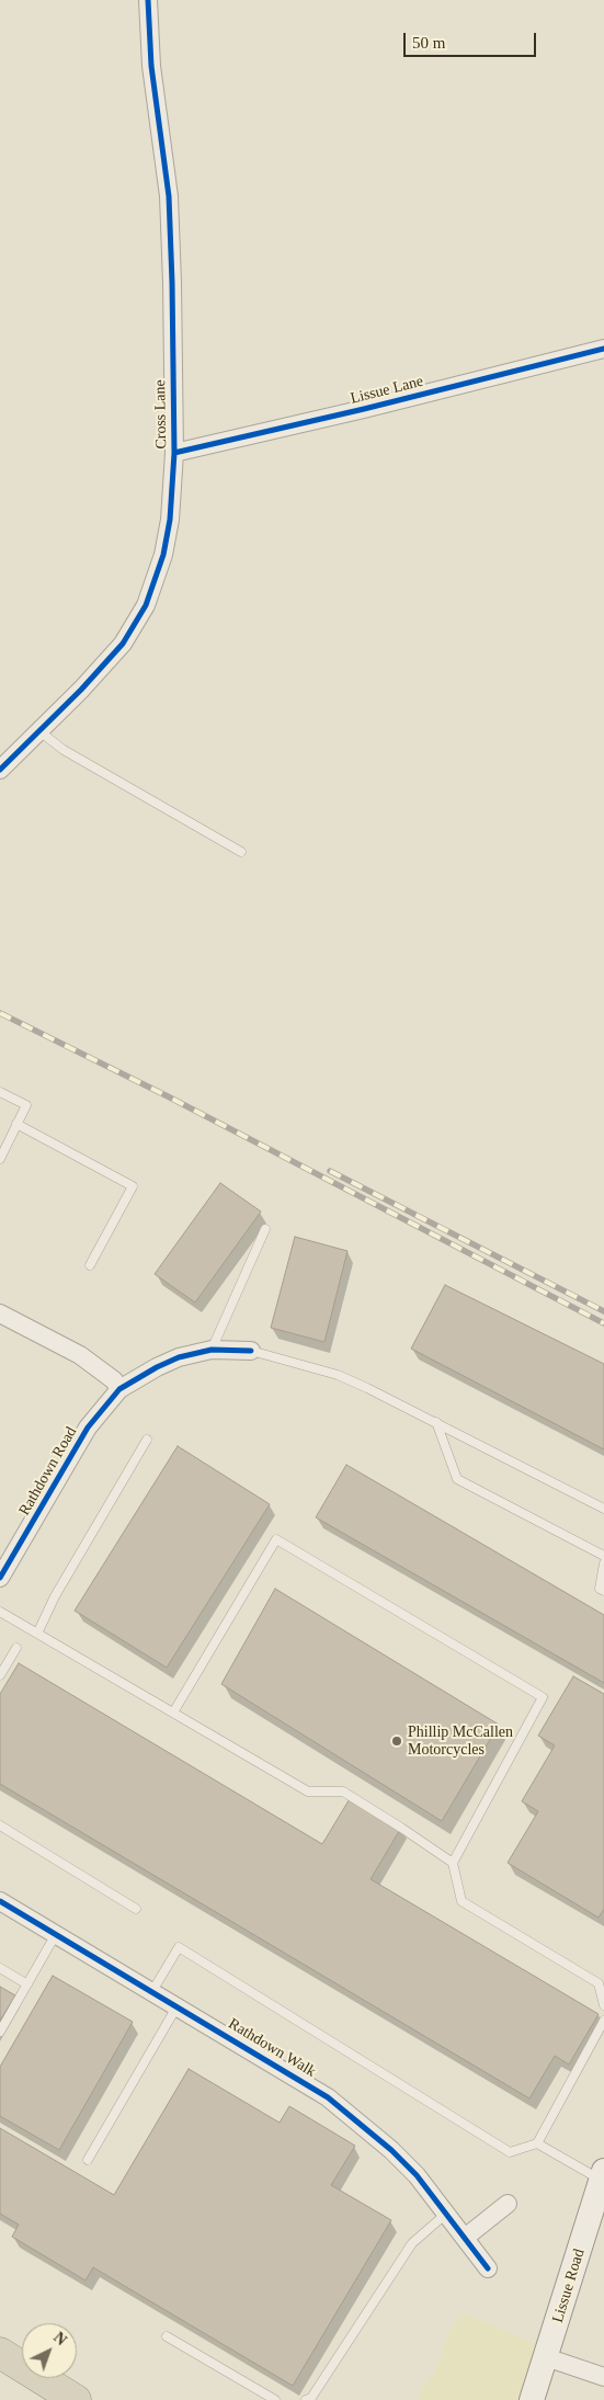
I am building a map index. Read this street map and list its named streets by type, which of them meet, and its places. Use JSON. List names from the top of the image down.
{
  "streets": {
    "street": [
      "Lissue Lane",
      "Cross Lane",
      "Rathdown Road",
      "Rathdown Walk",
      "Lissue Road"
    ]
  },
  "crossings": [
    ["Lissue Lane", "Cross Lane"]
  ],
  "places": ["Phillip McCallen Motorcycles"],
  "scale_bar": "50 m",
  "north": "top right"
}
